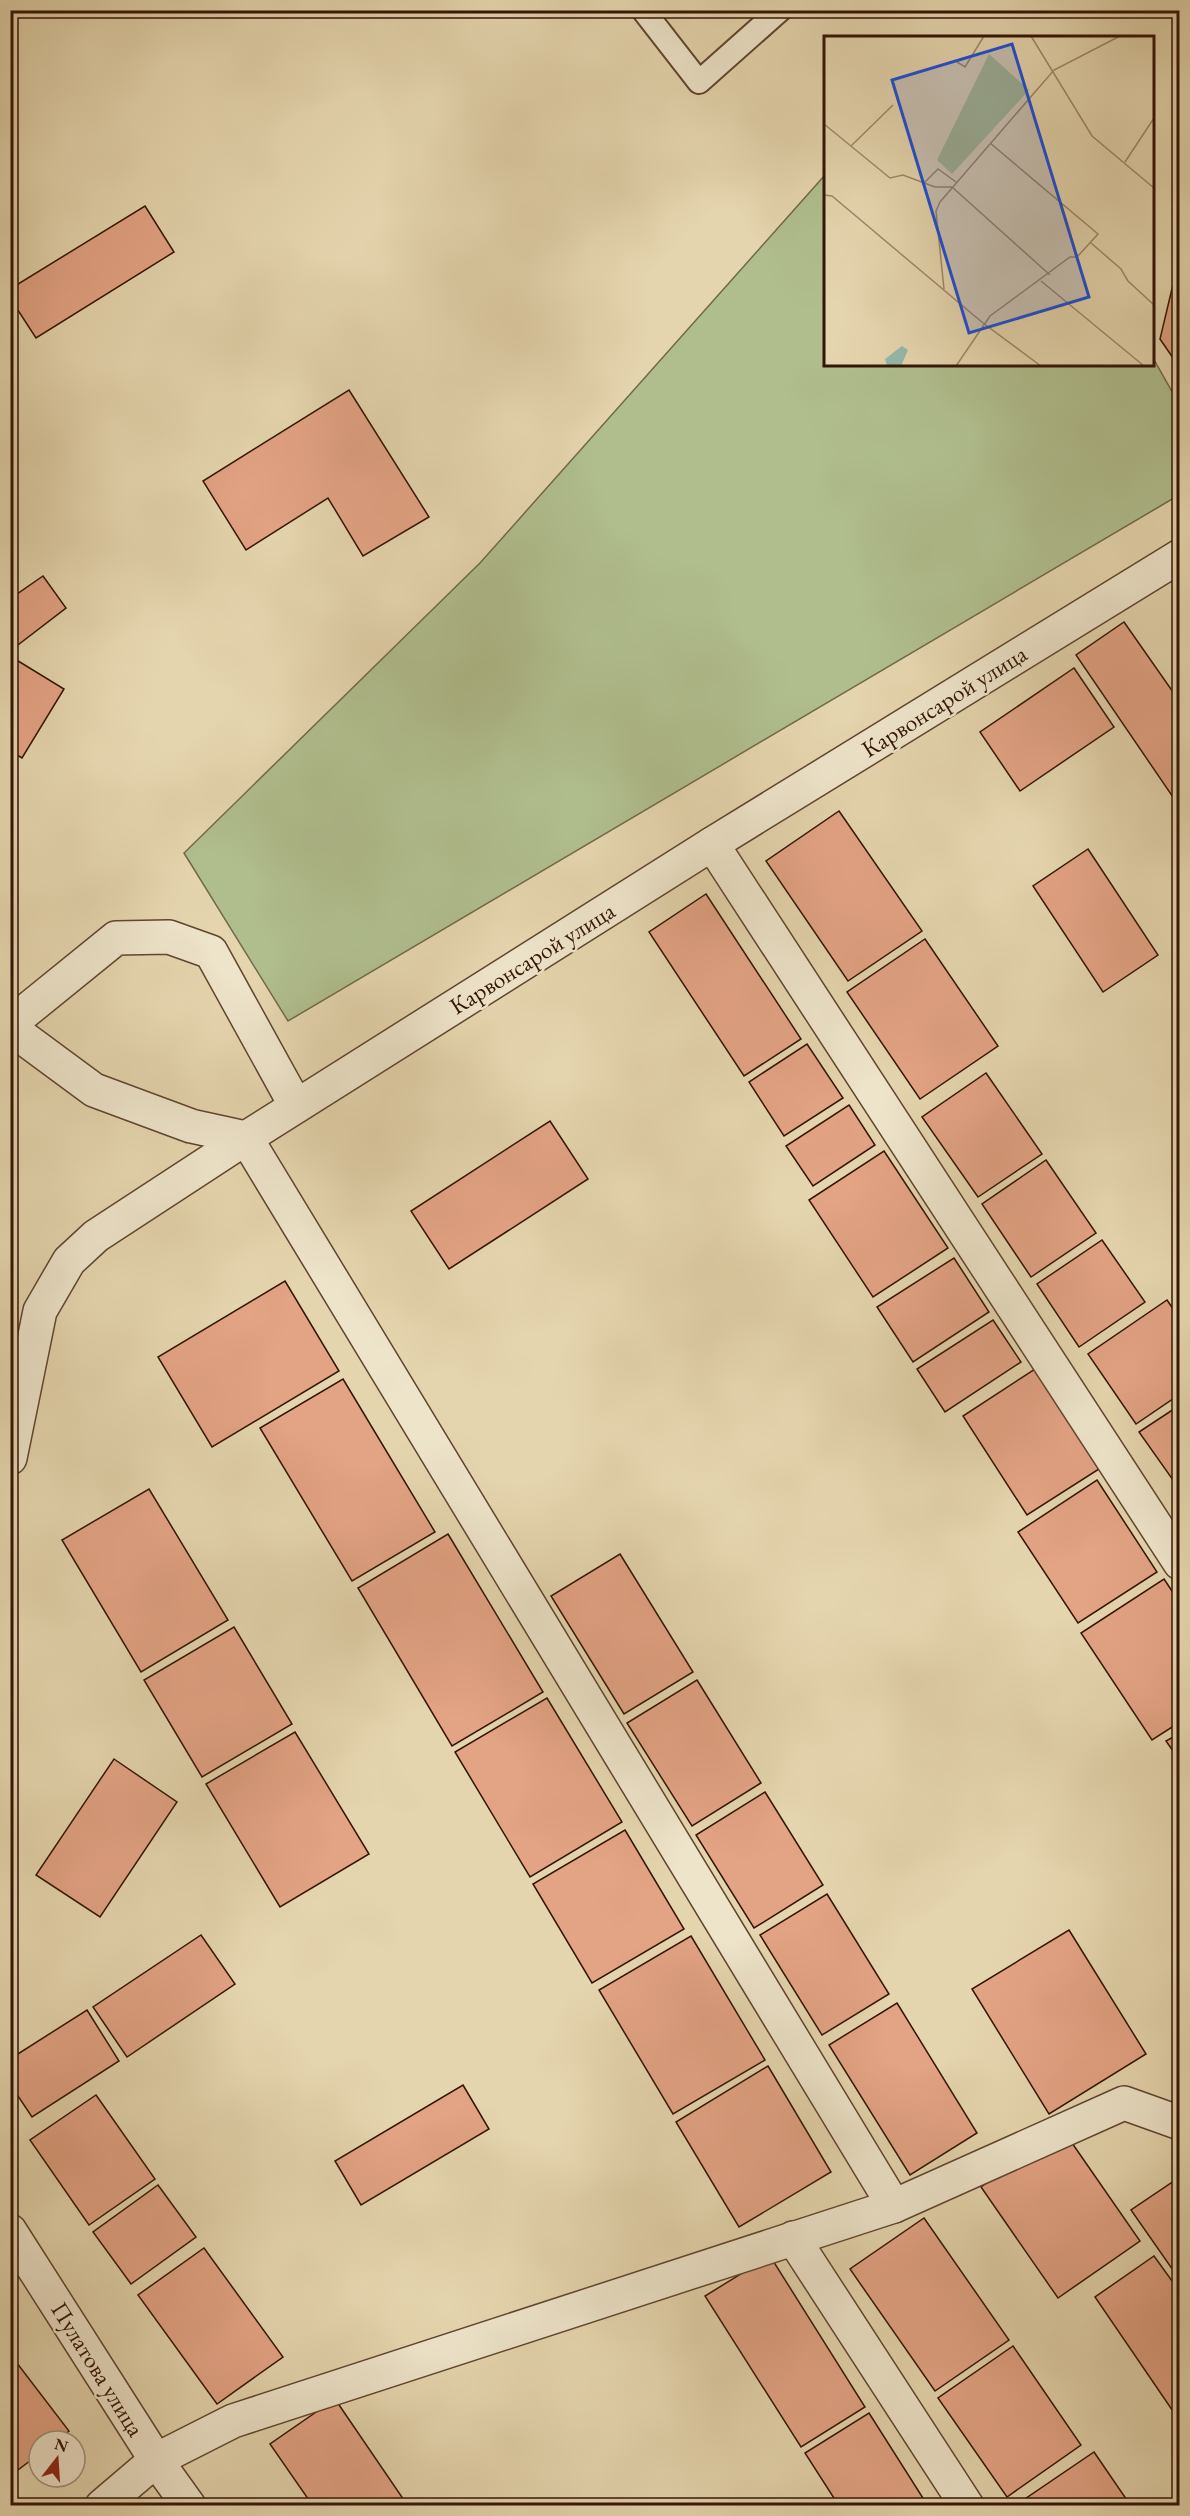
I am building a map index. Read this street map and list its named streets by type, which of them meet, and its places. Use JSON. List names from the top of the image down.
{
  "streets": {
    "street": ["Карвонсарой улица", "Пулатова улица"]
  },
  "north": "top"
}
